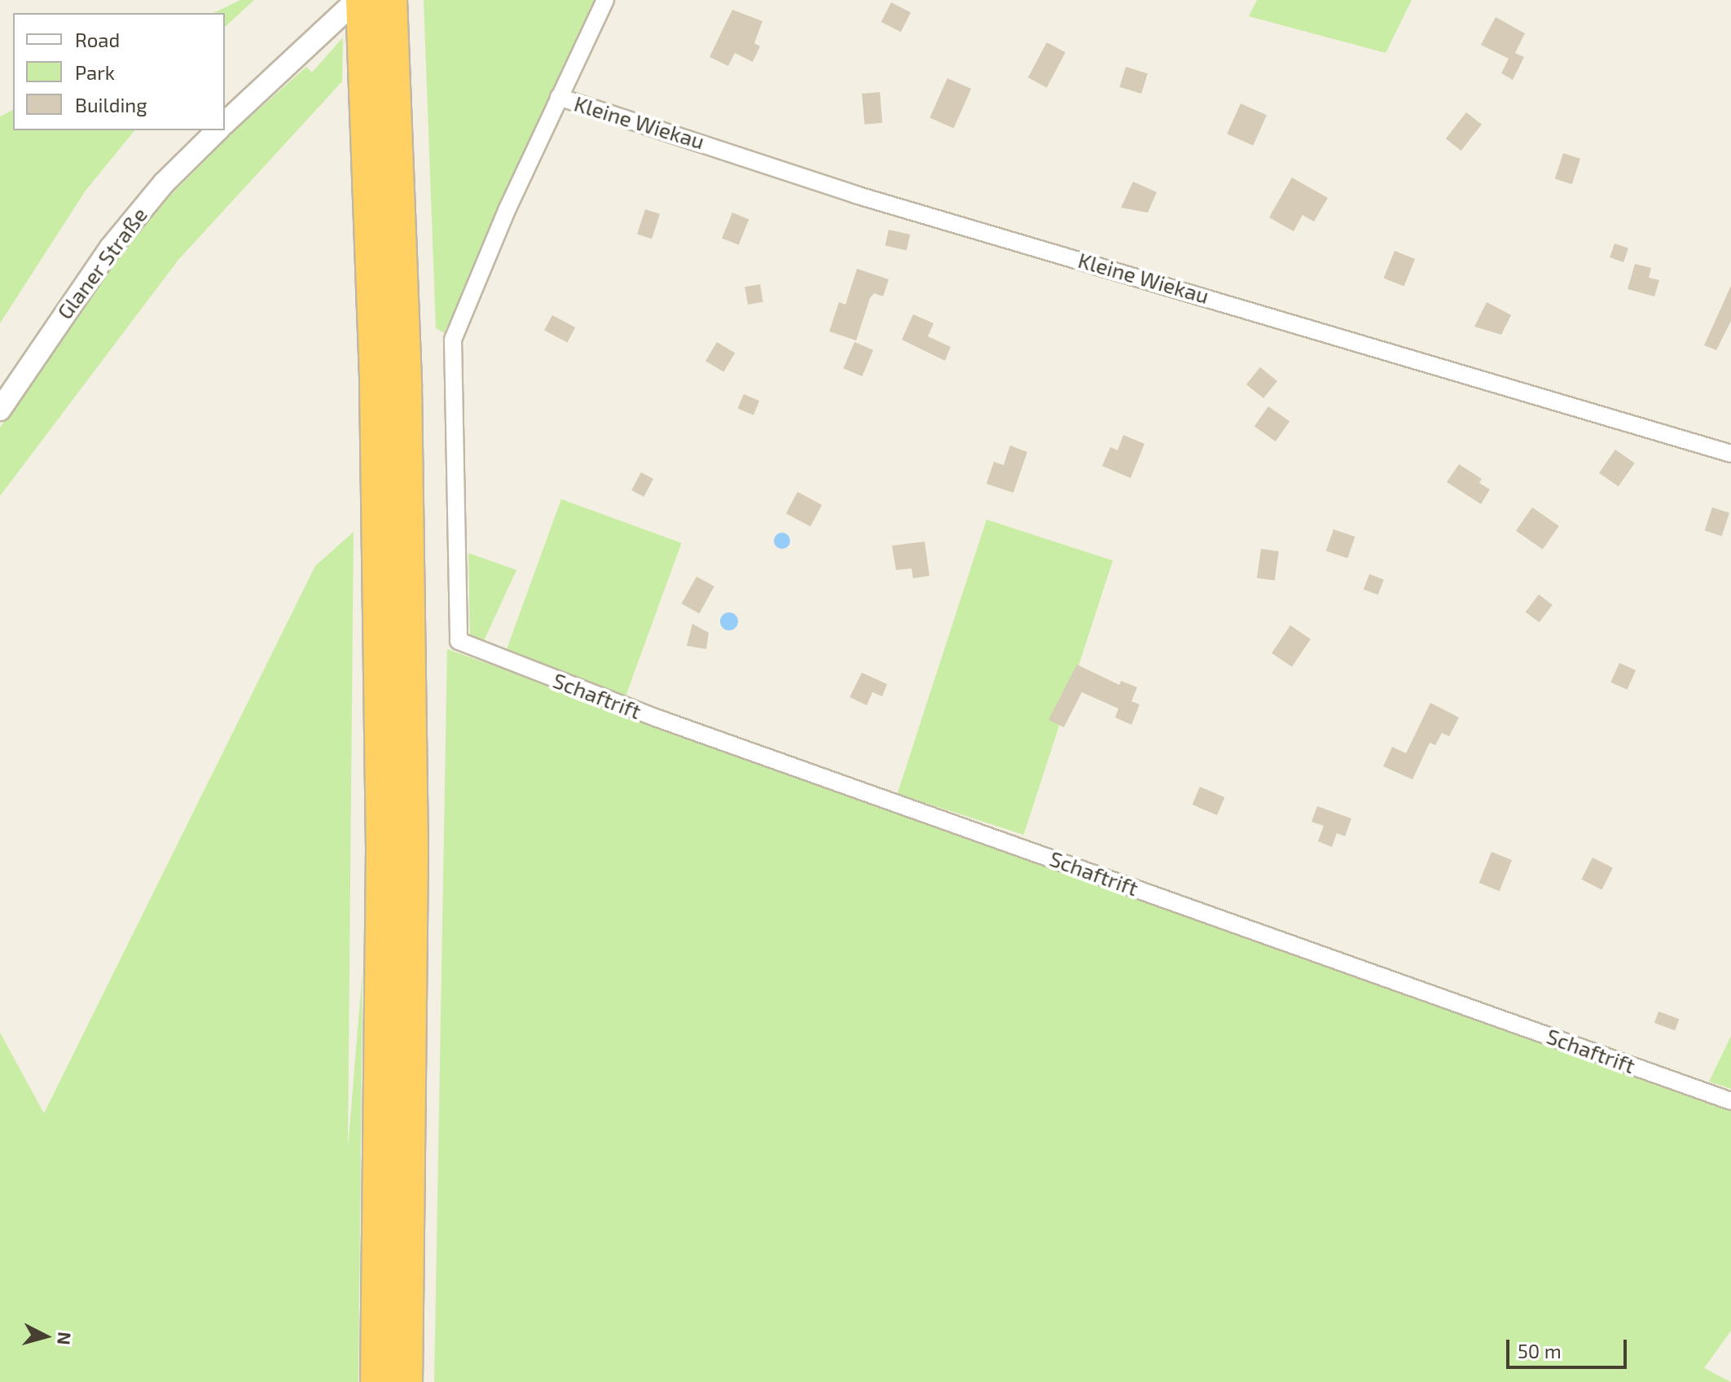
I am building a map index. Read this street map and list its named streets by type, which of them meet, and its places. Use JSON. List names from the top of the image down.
{
  "streets": {
    "street": ["Kleine Wiekau", "Glaner Straße", "Schaftrift"]
  },
  "crossings": [
    ["Kleine Wiekau", "Schaftrift"]
  ],
  "legend": ["Road", "Park", "Building"],
  "scale_bar": "50 m",
  "north": "right"
}
